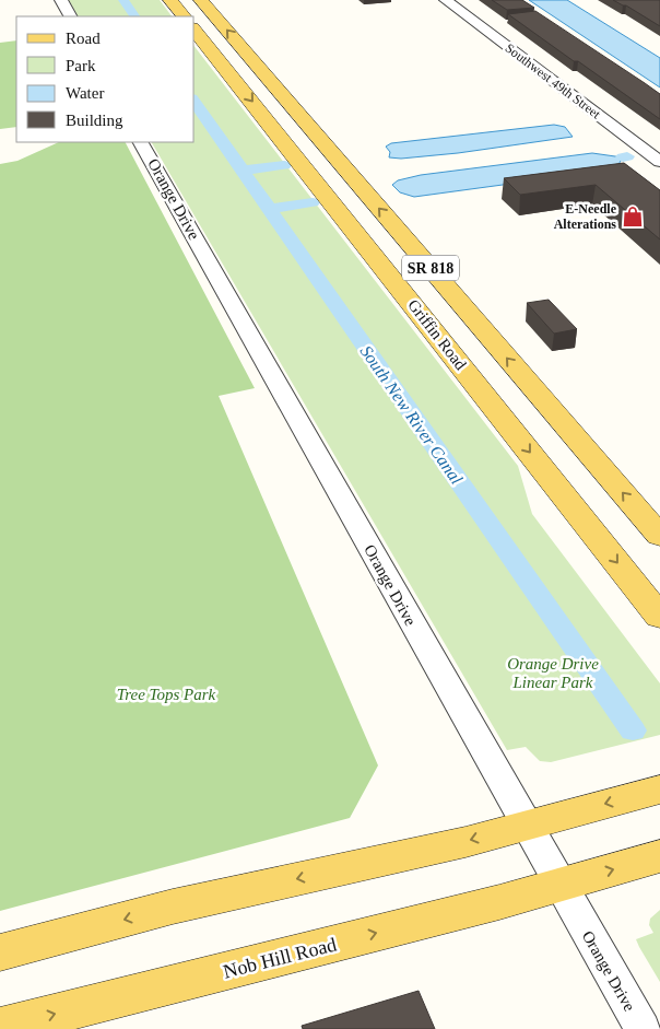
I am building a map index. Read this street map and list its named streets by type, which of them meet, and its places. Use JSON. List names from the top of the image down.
{
  "streets": {
    "main road": ["SR 818", "Griffin Road", "Nob Hill Road"],
    "street": ["Southwest 49th Street", "Orange Drive"]
  },
  "crossings": [
    ["Orange Drive", "Nob Hill Road"]
  ],
  "water": ["South New River Canal"],
  "parks": ["Orange Drive Linear Park", "Tree Tops Park"],
  "places": {
    "shop": ["E-Needle Alterations"]
  },
  "legend": [
    "Road",
    "Park",
    "Water",
    "Building"
  ]
}
